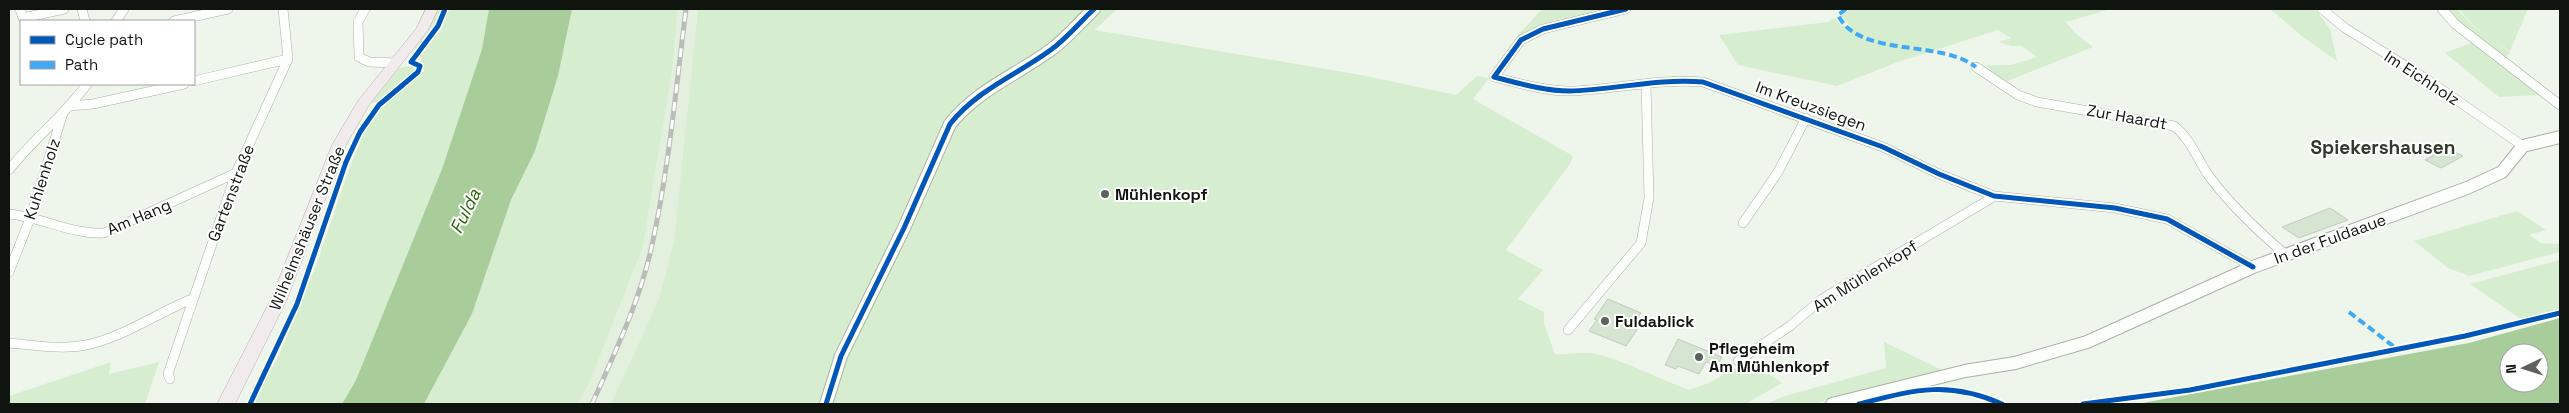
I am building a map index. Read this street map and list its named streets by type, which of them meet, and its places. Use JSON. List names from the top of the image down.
{
  "streets": {
    "main road": ["Wilhelmshäuser Straße"],
    "street": [
      "Im Eichholz",
      "Im Kreuzsiegen",
      "Zur Haardt",
      "Kuhlenholz",
      "Gartenstraße",
      "Am Hang",
      "In der Fuldaaue",
      "Am Mühlenkopf"
    ]
  },
  "crossings": [
    ["Im Eichholz", "In der Fuldaaue"],
    ["Im Kreuzsiegen", "In der Fuldaaue"],
    ["Im Kreuzsiegen", "Am Mühlenkopf"],
    ["Zur Haardt", "In der Fuldaaue"],
    ["Kuhlenholz", "Am Hang"],
    ["Gartenstraße", "Am Hang"]
  ],
  "districts": ["Spiekershausen"],
  "water": ["Fulda"],
  "places": ["Mühlenkopf", "Fuldablick", "Pflegeheim Am Mühlenkopf"],
  "legend": ["Cycle path", "Path"],
  "north": "left"
}
